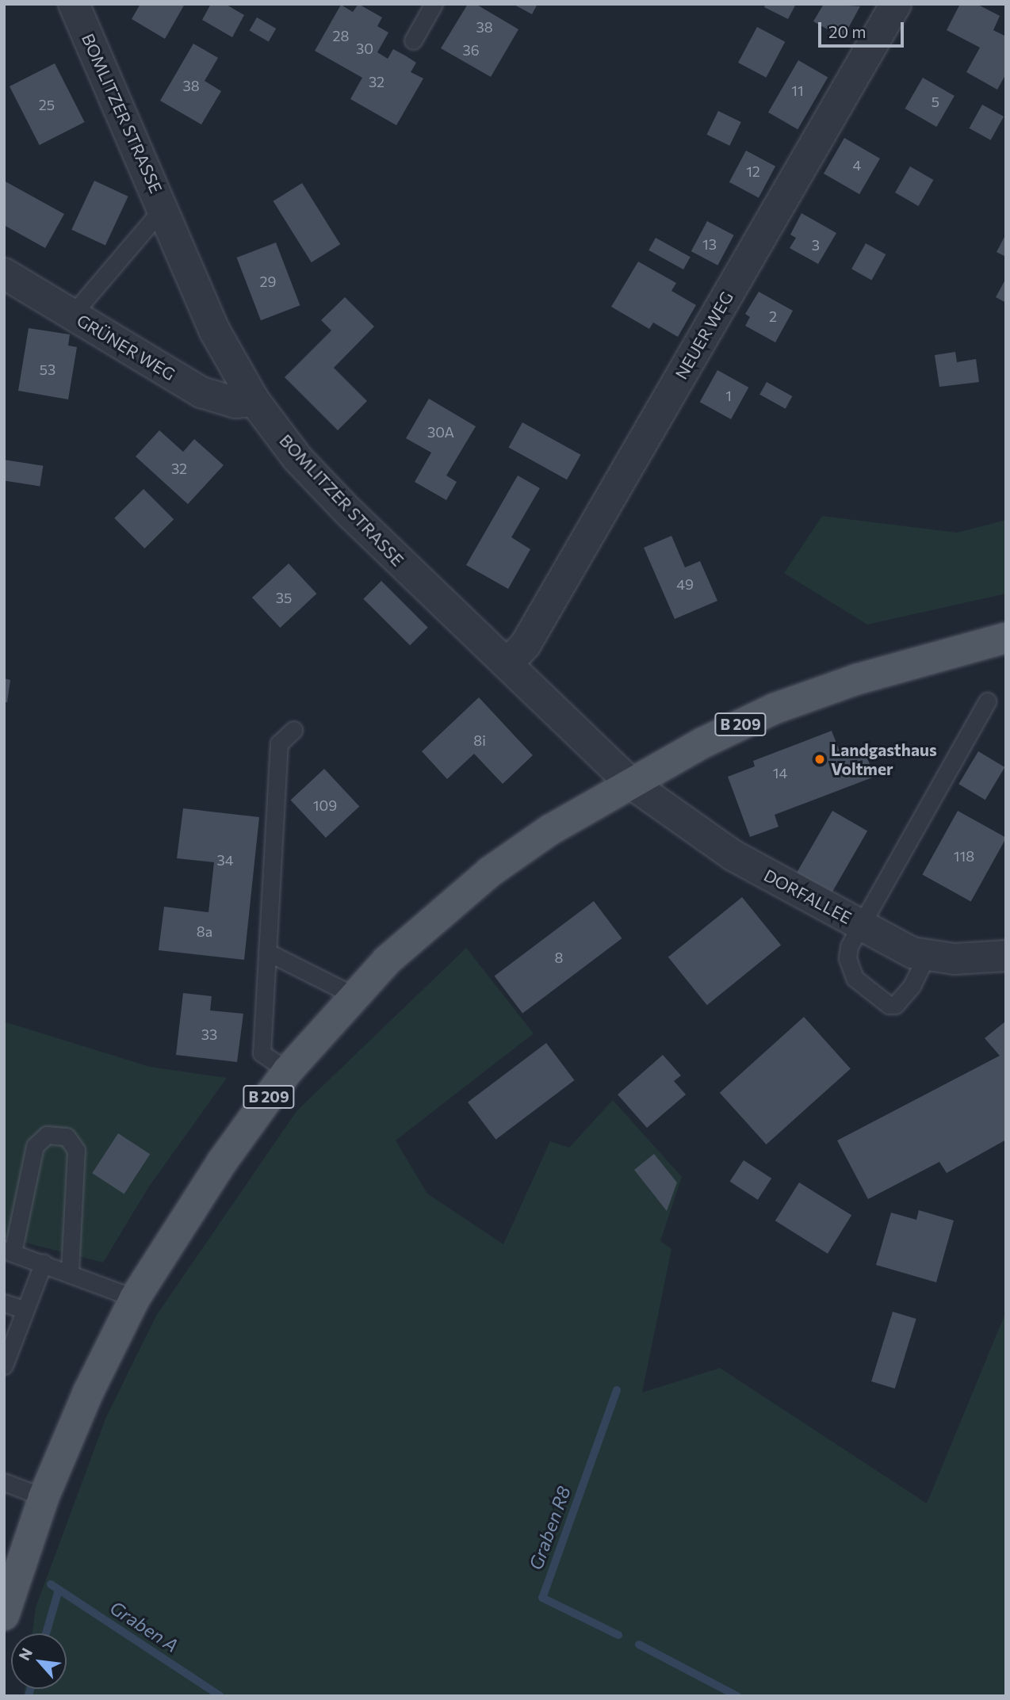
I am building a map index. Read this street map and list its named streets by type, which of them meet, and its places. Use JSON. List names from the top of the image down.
{
  "streets": {
    "main road": ["B 209"],
    "street": [
      "BOMLITZER STRASSE",
      "NEUER WEG",
      "GRÜNER WEG",
      "DORFALLEE"
    ]
  },
  "crossings": [
    ["BOMLITZER STRASSE", "NEUER WEG"],
    ["BOMLITZER STRASSE", "GRÜNER WEG"],
    ["BOMLITZER STRASSE", "B 209"],
    ["BOMLITZER STRASSE", "DORFALLEE"],
    ["B 209", "DORFALLEE"]
  ],
  "water": ["Graben R8", "Graben A"],
  "places": ["Landgasthaus Voltmer"],
  "house_numbers": [
    "38",
    "28",
    "30",
    "36",
    "32",
    "38",
    "11",
    "5",
    "25",
    "4",
    "12",
    "13",
    "3",
    "29",
    "2",
    "53",
    "1",
    "30A",
    "32",
    "49",
    "35",
    "8i",
    "14",
    "109",
    "118",
    "34",
    "8a",
    "8",
    "33"
  ],
  "scale_bar": "20 m",
  "north": "top left"
}
